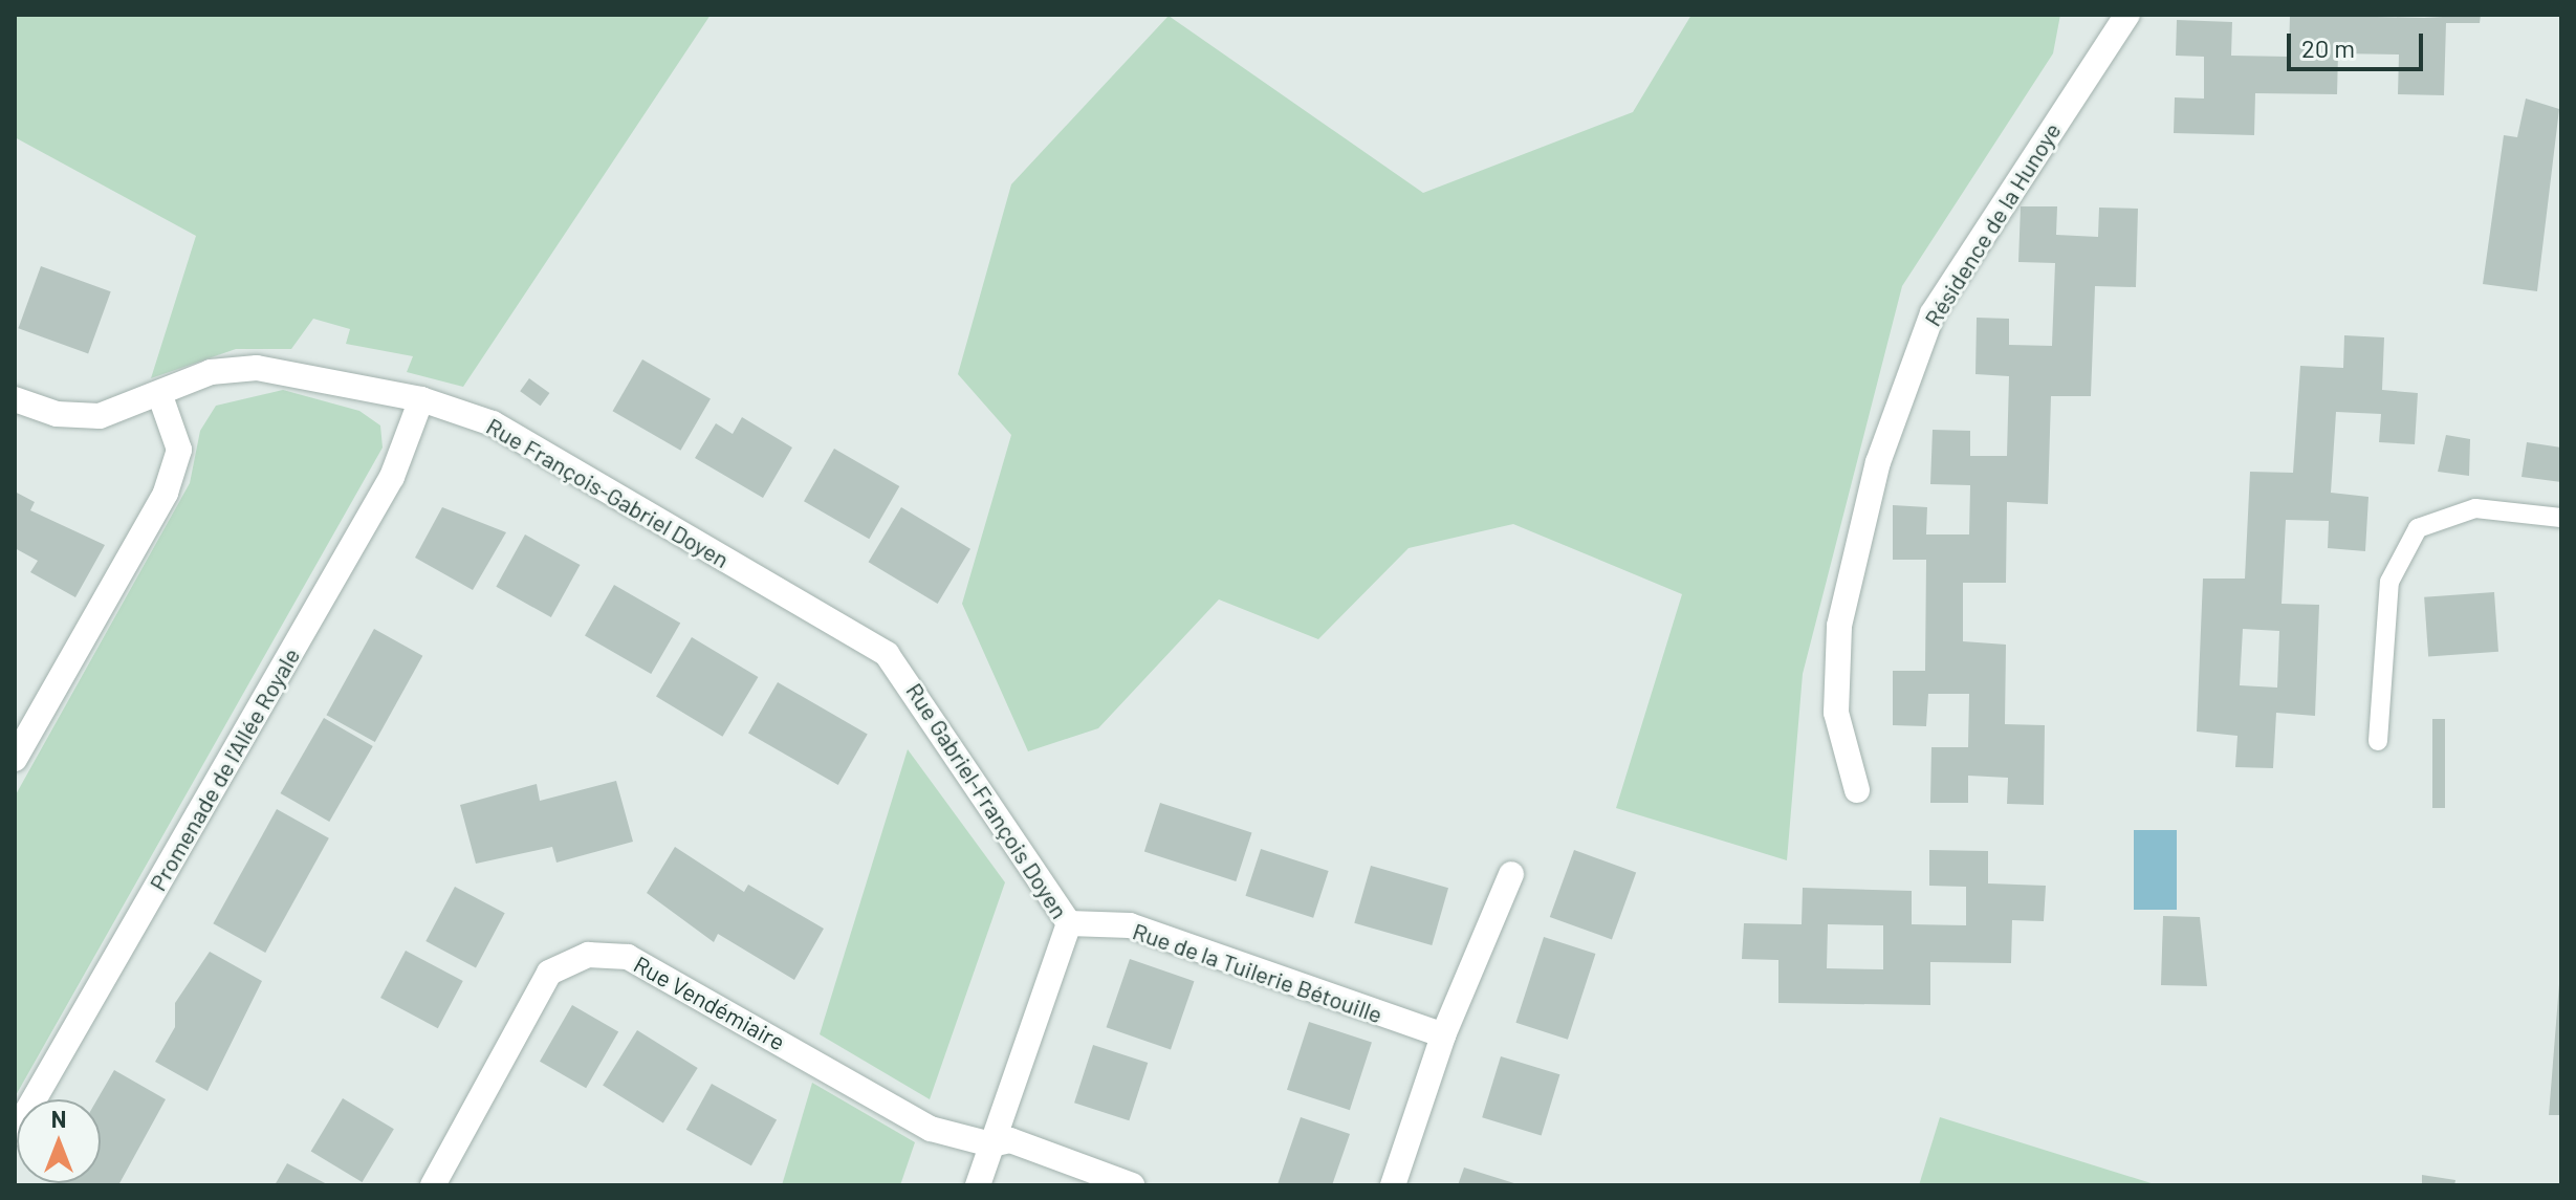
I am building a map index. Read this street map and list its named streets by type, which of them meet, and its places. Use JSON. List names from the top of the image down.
{
  "streets": {
    "street": [
      "Résidence de la Hunoye",
      "Rue François-Gabriel Doyen",
      "Promenade de l'Allée Royale",
      "Rue Gabriel-François Doyen",
      "Rue de la Tuilerie Bétouille",
      "Rue Vendémiaire"
    ]
  },
  "crossings": [
    ["Rue François-Gabriel Doyen", "Promenade de l'Allée Royale"],
    ["Rue François-Gabriel Doyen", "Rue Gabriel-François Doyen"],
    ["Rue Gabriel-François Doyen", "Rue de la Tuilerie Bétouille"],
    ["Rue Gabriel-François Doyen", "Rue Vendémiaire"]
  ],
  "scale_bar": "20 m",
  "north": "top"
}
